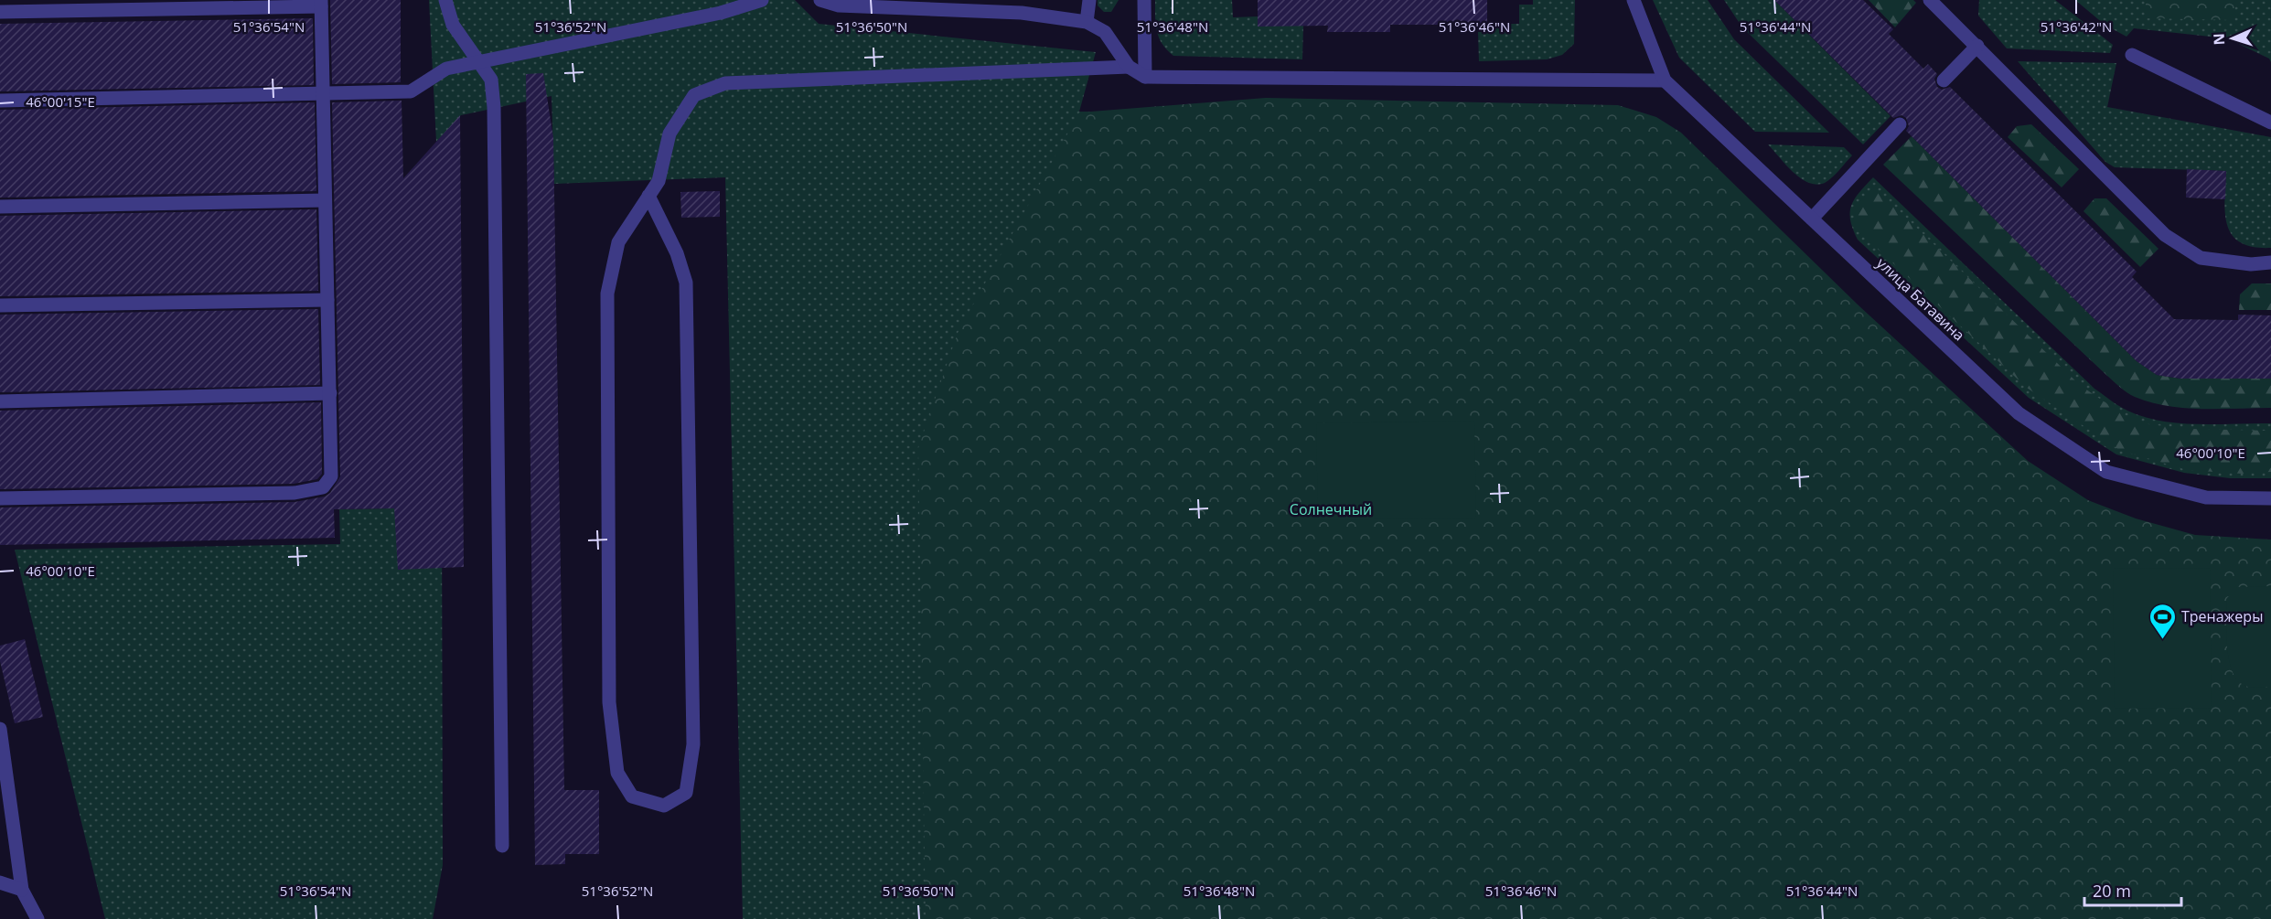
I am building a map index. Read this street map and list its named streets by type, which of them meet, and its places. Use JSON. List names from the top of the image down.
{
  "streets": {
    "street": ["улица Батавина"]
  },
  "parks": ["Солнечный"],
  "places": {
    "sports": ["Тренажеры"]
  },
  "scale_bar": "20 m",
  "north": "left",
  "coordinates": [
    "51°36'54\"N",
    "51°36'52\"N",
    "51°36'50\"N",
    "51°36'48\"N",
    "51°36'46\"N",
    "51°36'44\"N",
    "51°36'42\"N",
    "46°00'15\"E",
    "46°00'10\"E"
  ]
}
